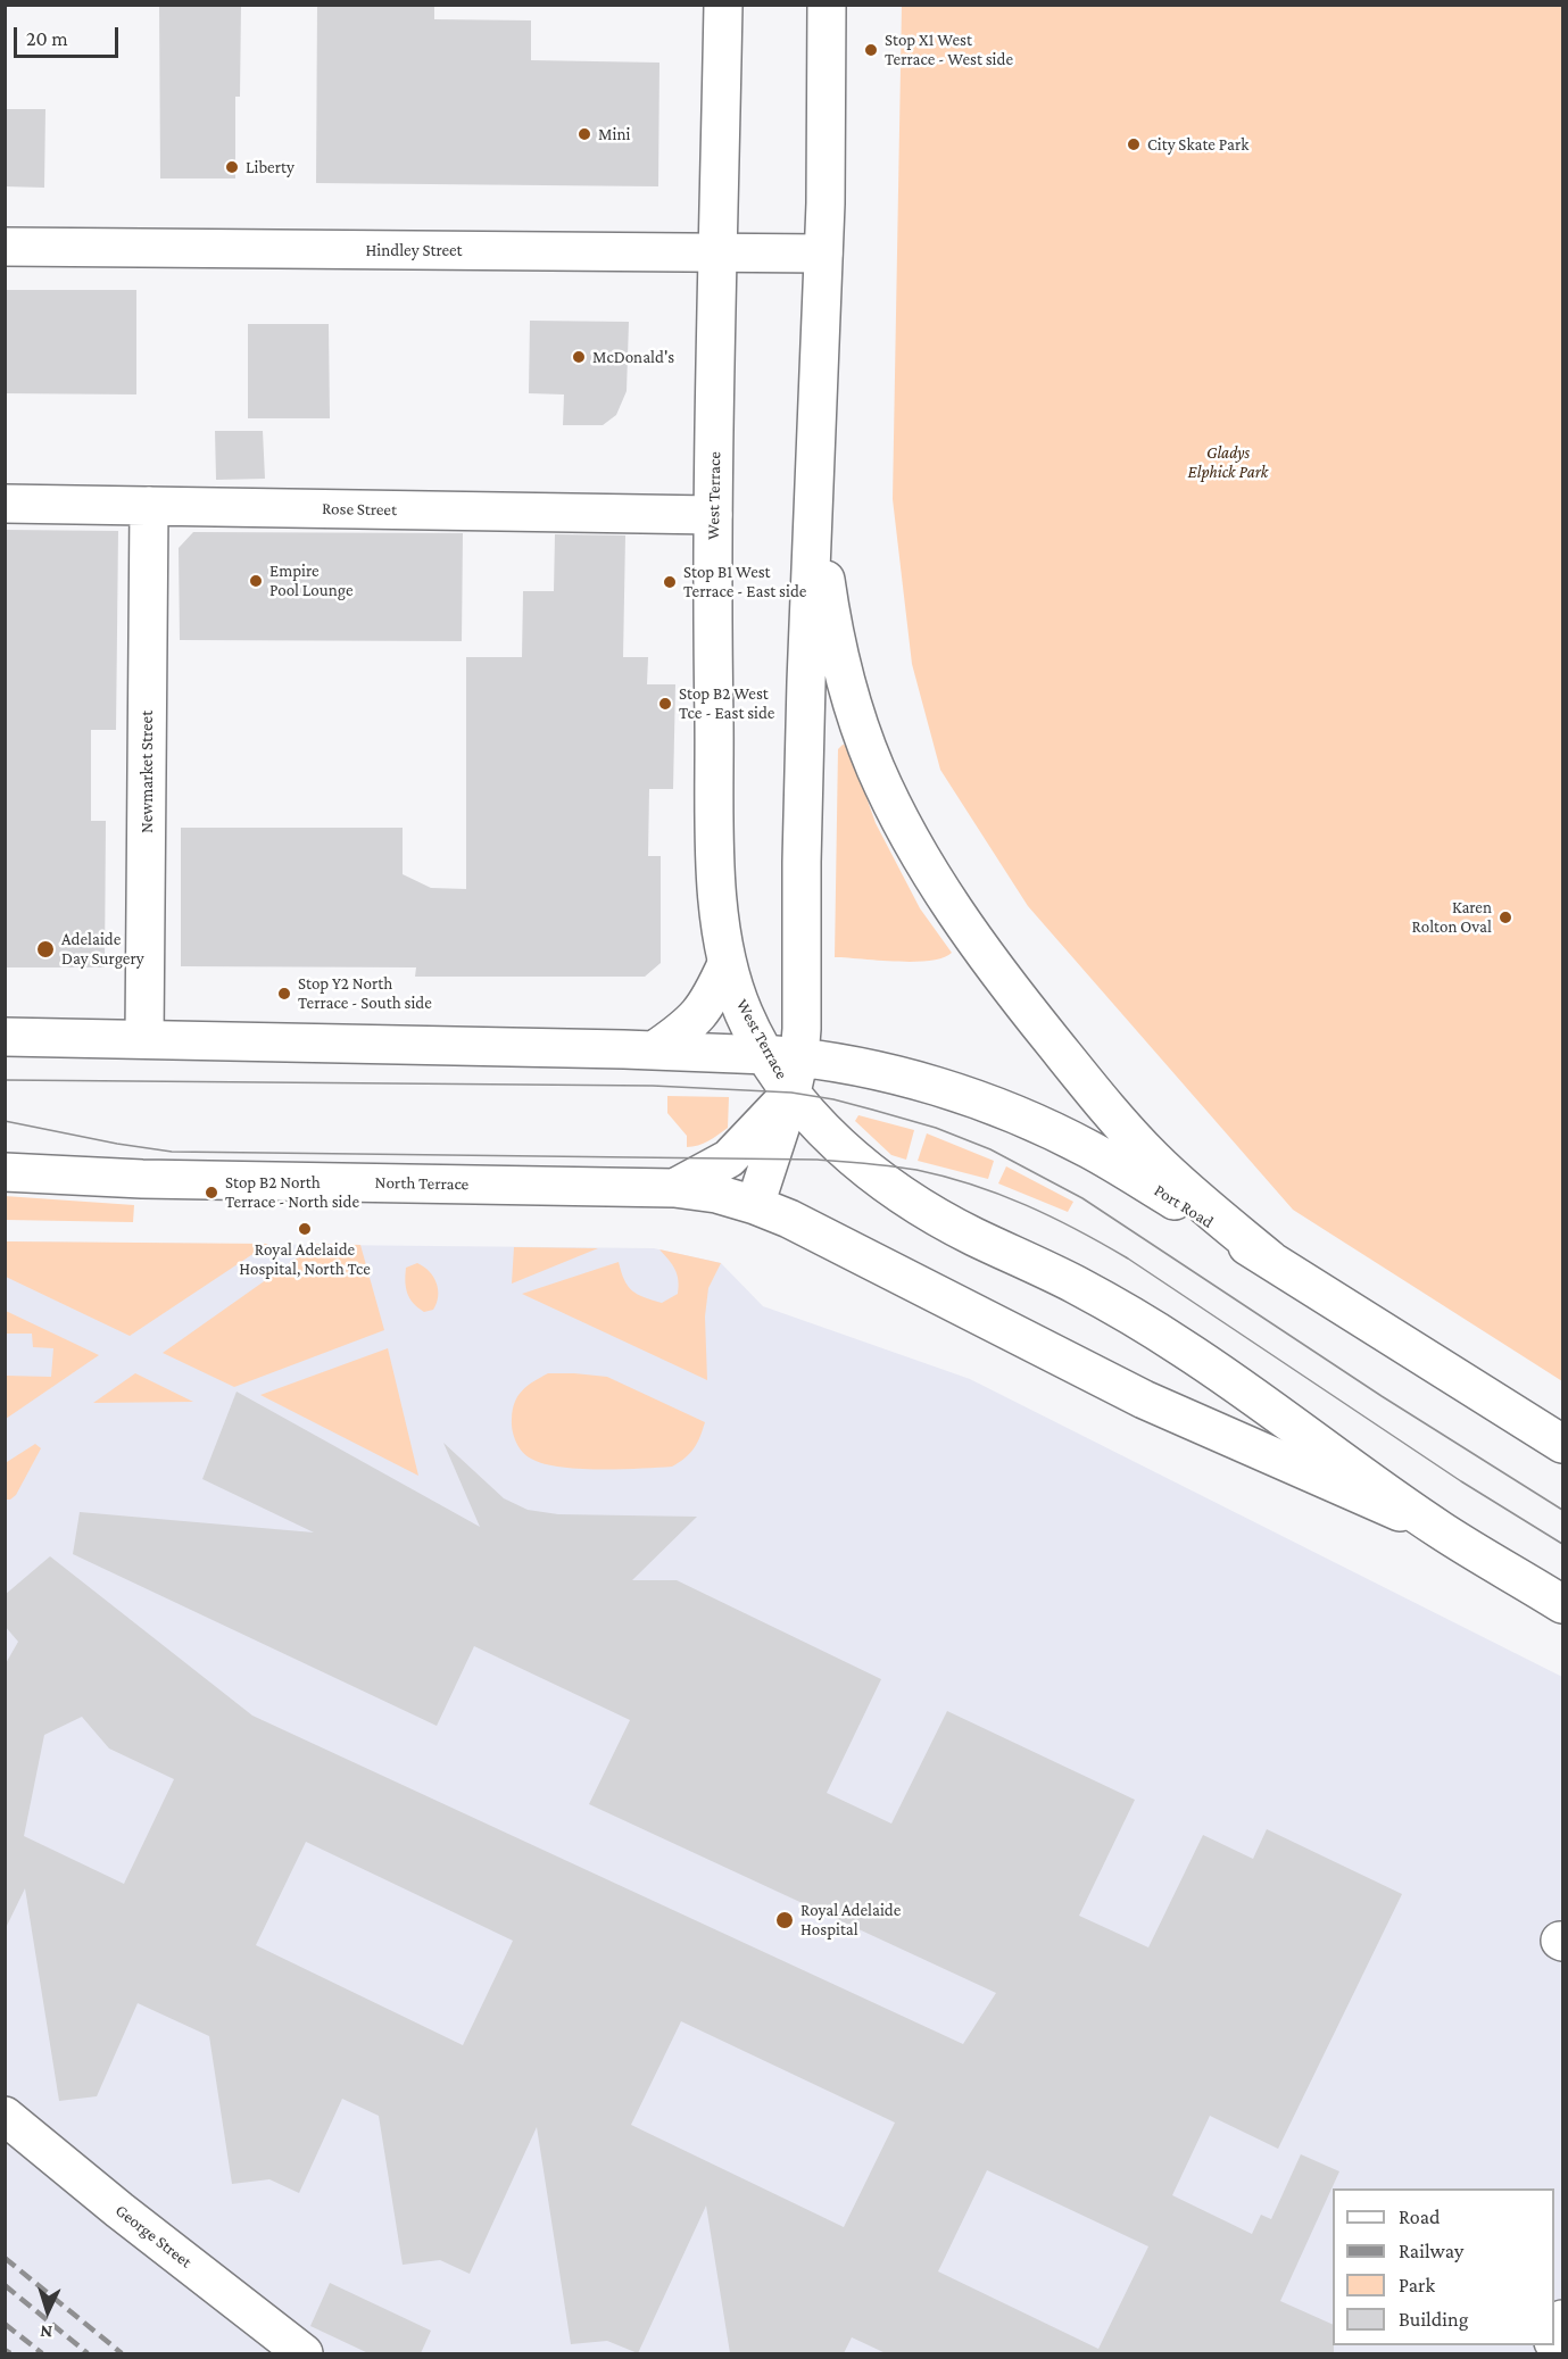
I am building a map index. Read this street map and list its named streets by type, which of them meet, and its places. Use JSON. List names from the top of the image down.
{
  "streets": {
    "main road": [
      "Hindley Street",
      "West Terrace",
      "Rose Street",
      "Newmarket Street",
      "North Terrace",
      "Port Road",
      "George Street"
    ]
  },
  "crossings": [
    ["Hindley Street", "West Terrace"],
    ["West Terrace", "Rose Street"],
    ["West Terrace", "North Terrace"],
    ["West Terrace", "Port Road"],
    ["Rose Street", "Newmarket Street"],
    ["North Terrace", "Port Road"]
  ],
  "parks": ["Gladys Elphick Park"],
  "places": [
    "Stop X1 West Terrace - West side",
    "Mini",
    "City Skate Park",
    "Liberty",
    "McDonald's",
    "Empire Pool Lounge",
    "Stop B1 West Terrace - East side",
    "Stop B2 West Tce - East side",
    "Karen Rolton Oval",
    "Adelaide Day Surgery",
    "Stop Y2 North Terrace - South side",
    "Stop B2 North Terrace - North side",
    "Royal Adelaide Hospital, North Tce",
    "Royal Adelaide Hospital"
  ],
  "legend": [
    "Road",
    "Railway",
    "Park",
    "Building"
  ],
  "scale_bar": "20 m",
  "north": "bottom"
}
